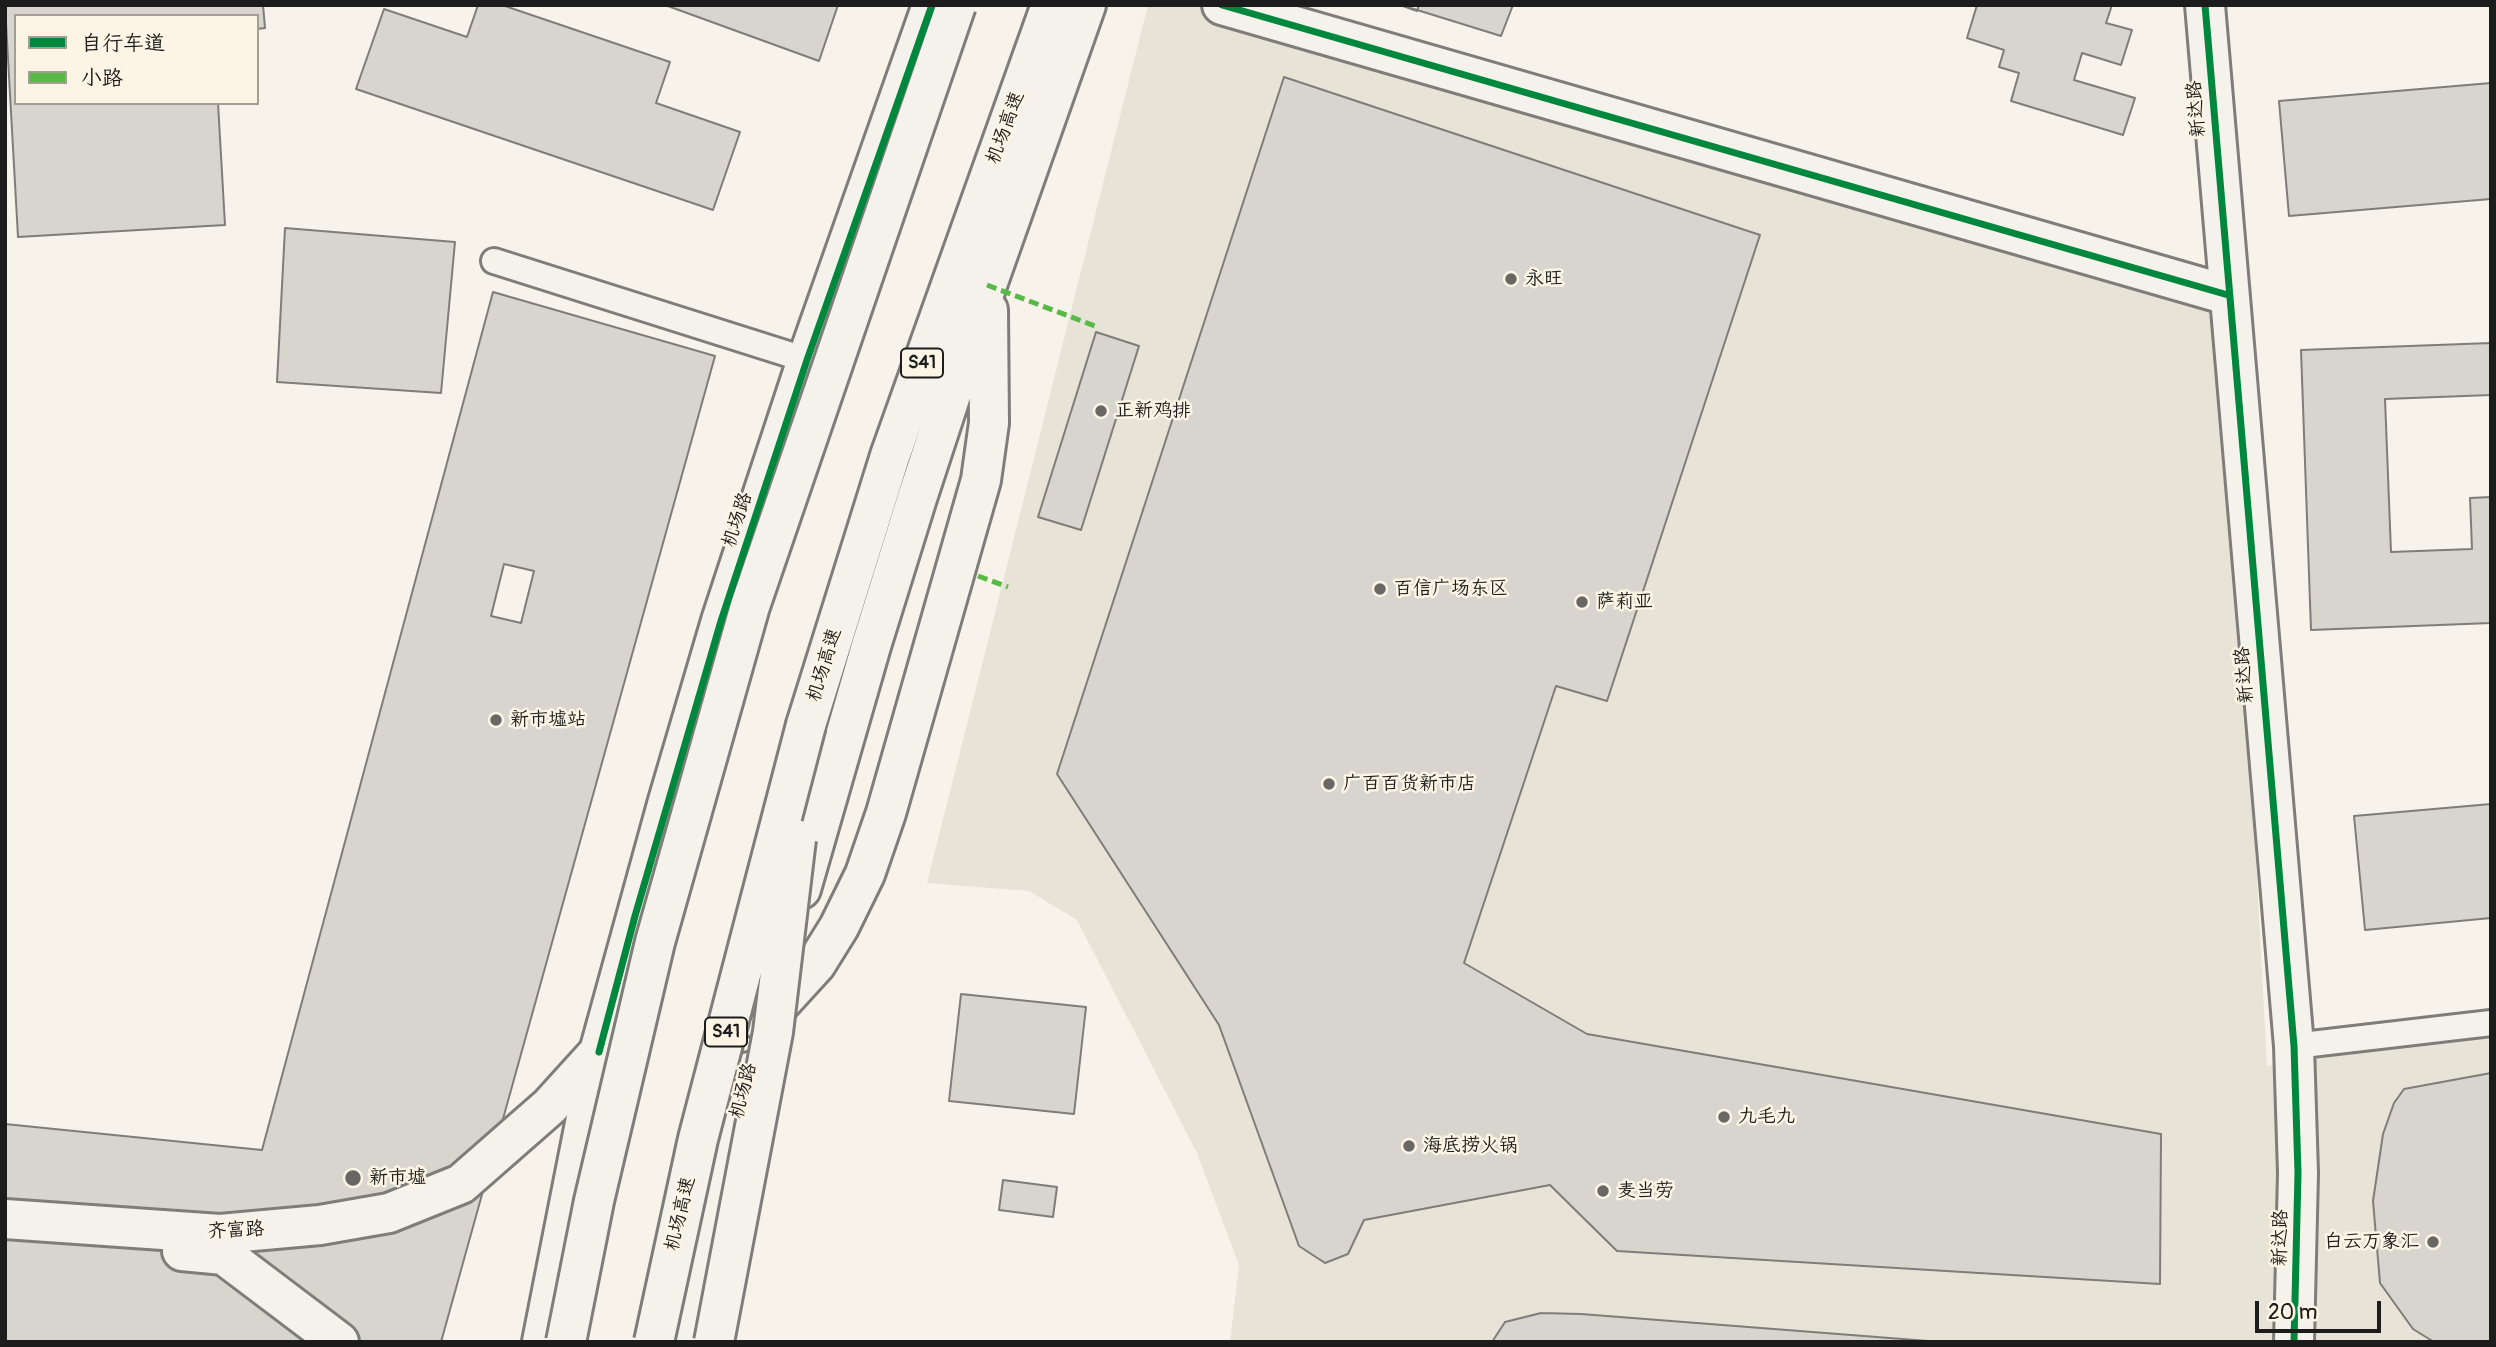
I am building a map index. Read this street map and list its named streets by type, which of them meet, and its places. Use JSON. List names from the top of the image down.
{
  "streets": {
    "main road": [
      "新达路",
      "机场高速",
      "S41",
      "机场路",
      "齐富路"
    ]
  },
  "crossings": [
    ["机场路", "齐富路"]
  ],
  "places": [
    "永旺",
    "正新鸡排",
    "百信广场东区",
    "萨莉亚",
    "新市墟站",
    "广百百货新市店",
    "九毛九",
    "海底捞火锅",
    "新市墟",
    "麦当劳",
    "白云万象汇"
  ],
  "legend": ["自行车道", "小路"],
  "scale_bar": "20 m"
}
